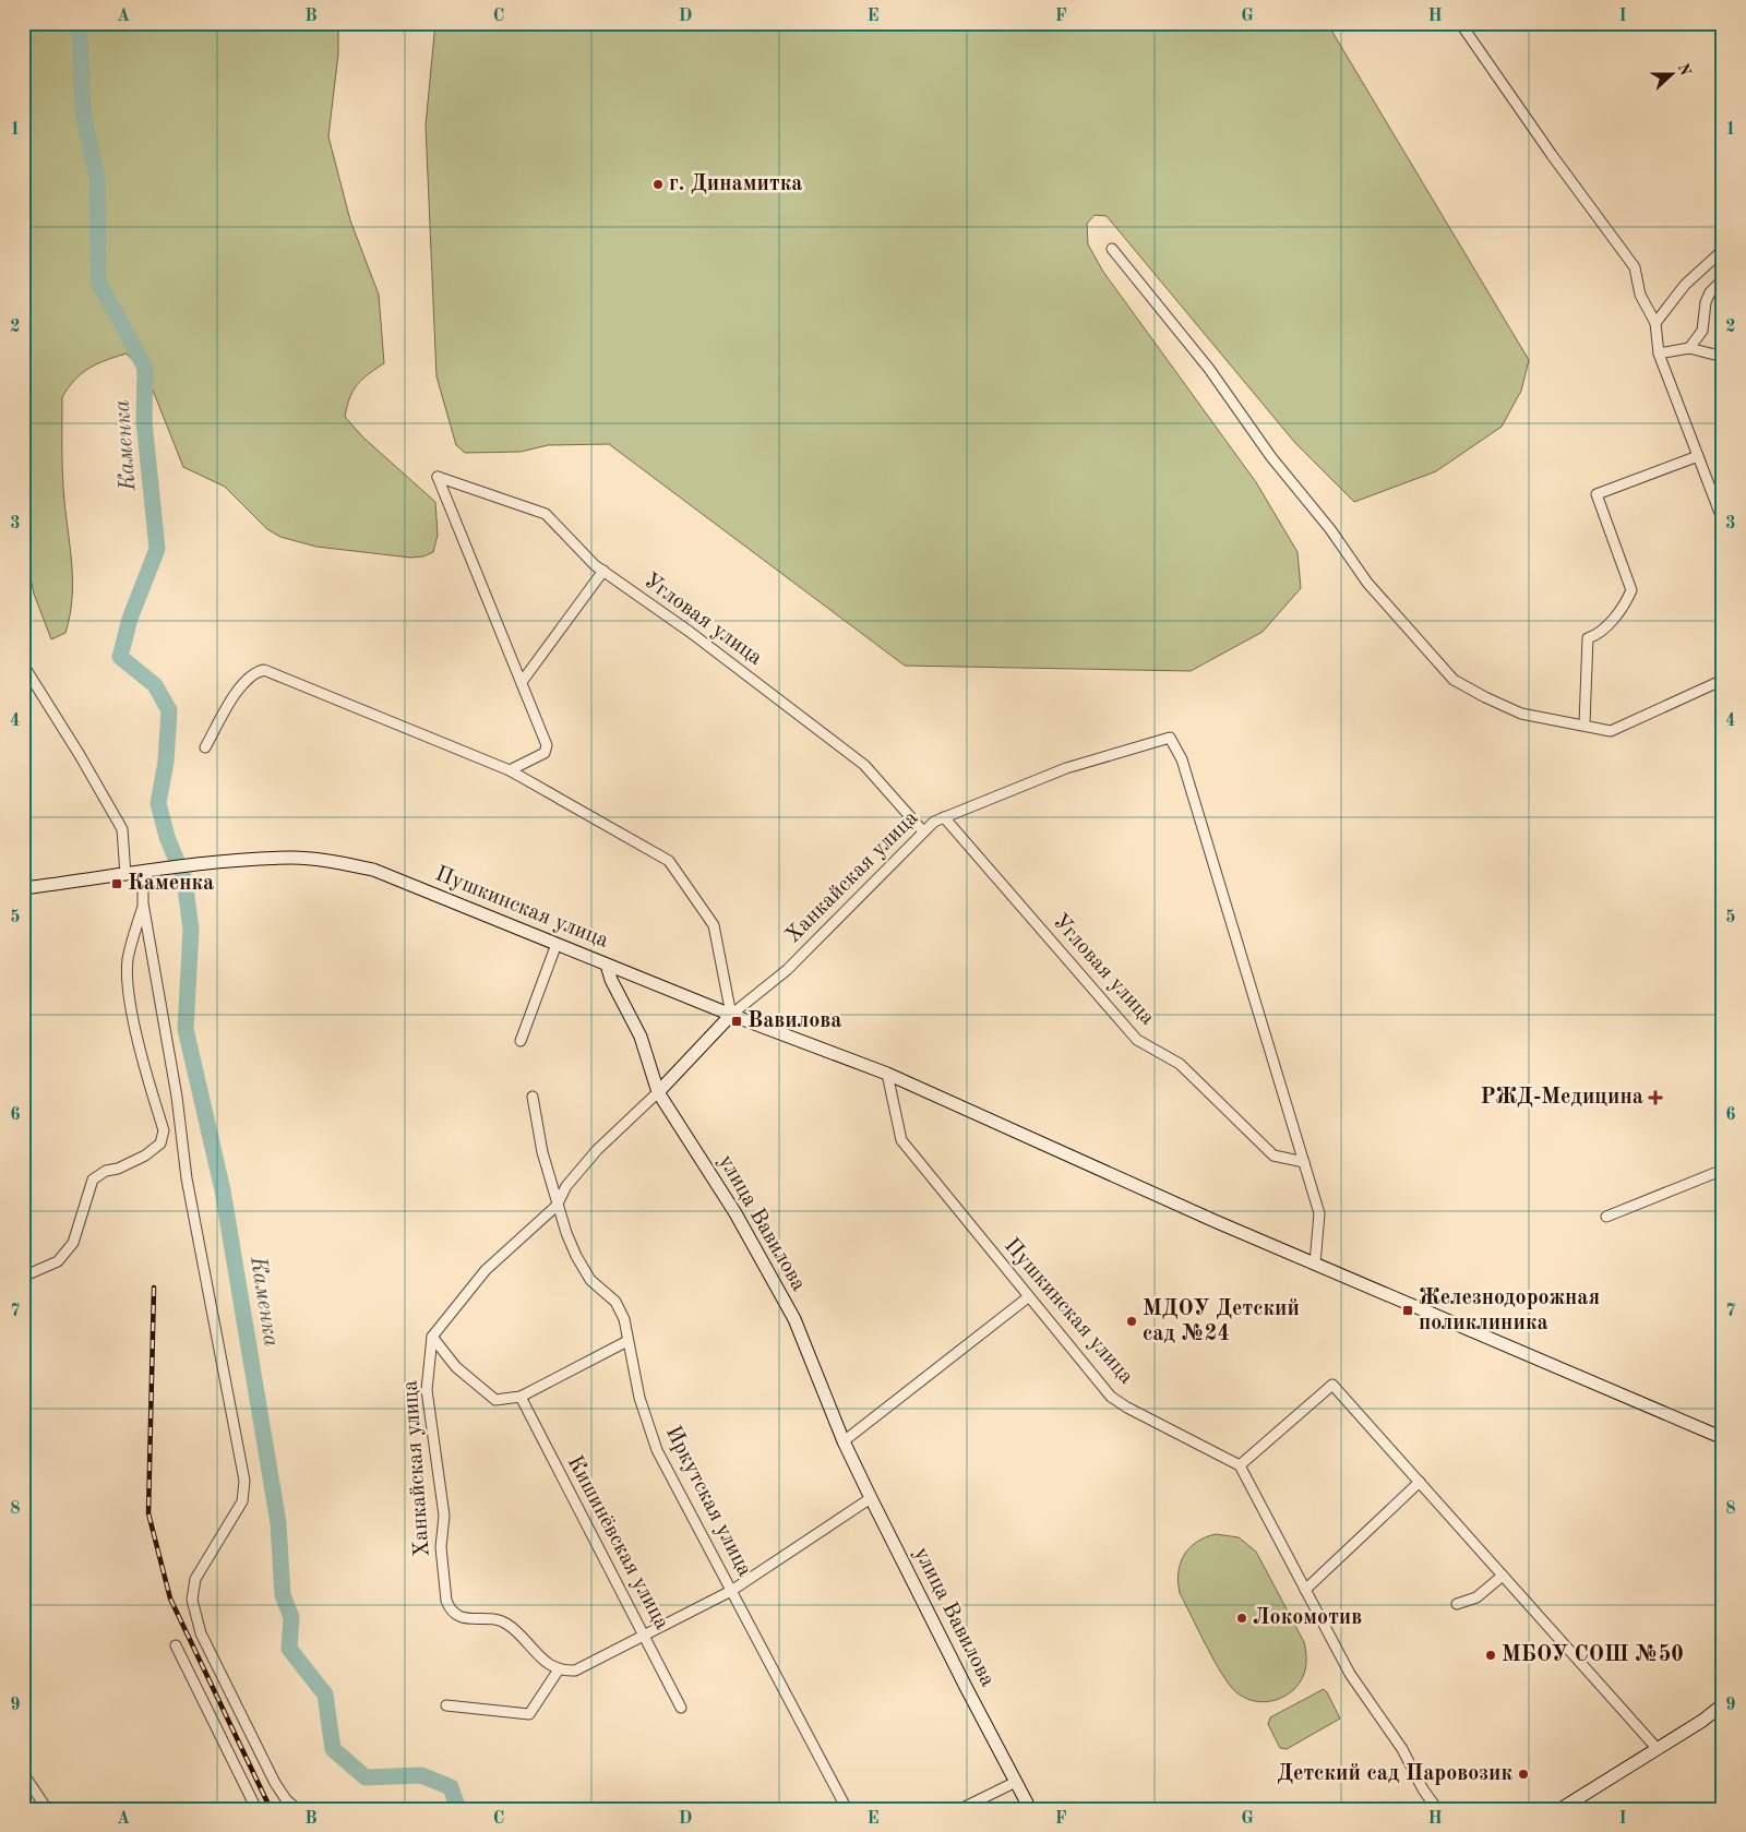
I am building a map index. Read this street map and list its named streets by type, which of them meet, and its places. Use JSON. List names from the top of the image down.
{
  "streets": {
    "main road": ["Пушкинская улица", "улица Вавилова"],
    "street": [
      "Угловая улица",
      "Ханкайская улица",
      "Иркутская улица",
      "Кишинёвская улица"
    ]
  },
  "crossings": [
    ["Угловая улица", "Ханкайская улица"],
    ["Ханкайская улица", "Пушкинская улица"],
    ["Пушкинская улица", "улица Вавилова"]
  ],
  "water": ["Каменка"],
  "places": {
    "other": [
      "г. Динамитка",
      "МДОУ Детский сад №24",
      "Локомотив",
      "МБОУ СОШ №50",
      "Детский сад Паровозик"
    ],
    "transit": ["Каменка", "Вавилова", "Железнодорожная поликлиника"],
    "health": ["РЖД-Медицина"]
  },
  "north": "right",
  "grid": {
    "columns": [
      "A",
      "B",
      "C",
      "D",
      "E",
      "F",
      "G",
      "H",
      "I"
    ],
    "rows": [
      "1",
      "2",
      "3",
      "4",
      "5",
      "6",
      "7",
      "8",
      "9"
    ]
  }
}
